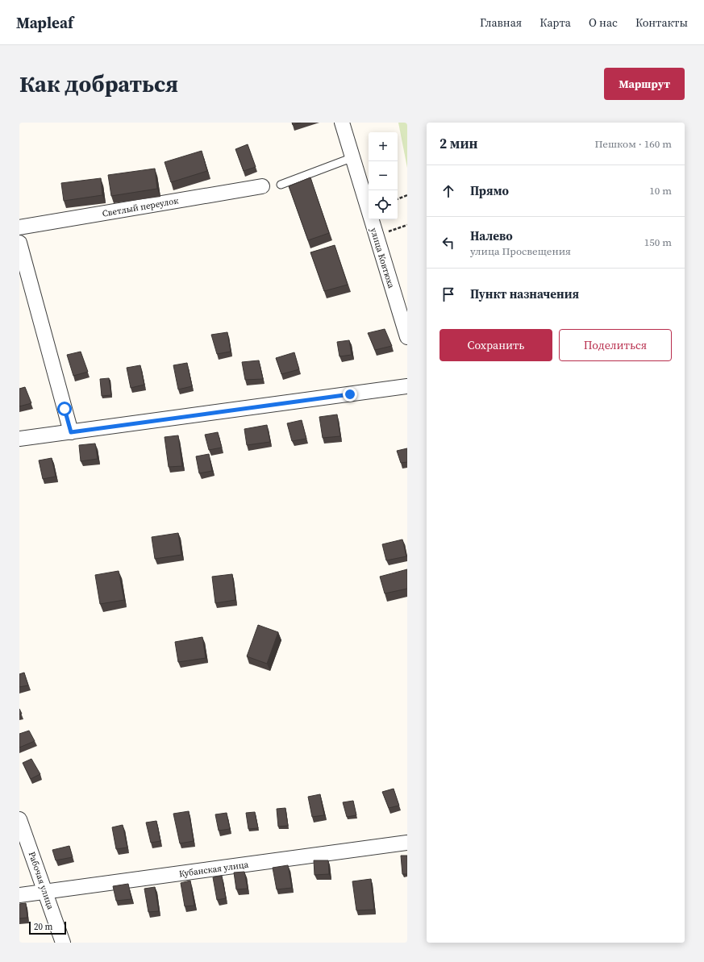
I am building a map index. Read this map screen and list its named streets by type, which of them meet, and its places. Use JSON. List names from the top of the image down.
{
  "streets": {
    "street": [
      "Светлый переулок",
      "улица Ковтюха",
      "Кубанская улица",
      "Рабочая улица"
    ]
  },
  "crossings": [
    ["Кубанская улица", "Рабочая улица"]
  ],
  "scale_bar": "20 m",
  "page": {
    "header": "Mapleaf",
    "nav": [
      "Главная",
      "Карта",
      "О нас",
      "Контакты"
    ],
    "buttons": [
      "Маршрут",
      ["Сохранить", "Поделиться"]
    ],
    "title": "Как добраться",
    "heading": ["2 мин", "Пешком · 160 m"],
    "map_buttons": ["+", "−"],
    "list": [
      ["Прямо", "10 m"],
      ["Налево", "улица Просвещения", "150 m"],
      "Пункт назначения"
    ],
    "scale": "20 m"
  }
}
